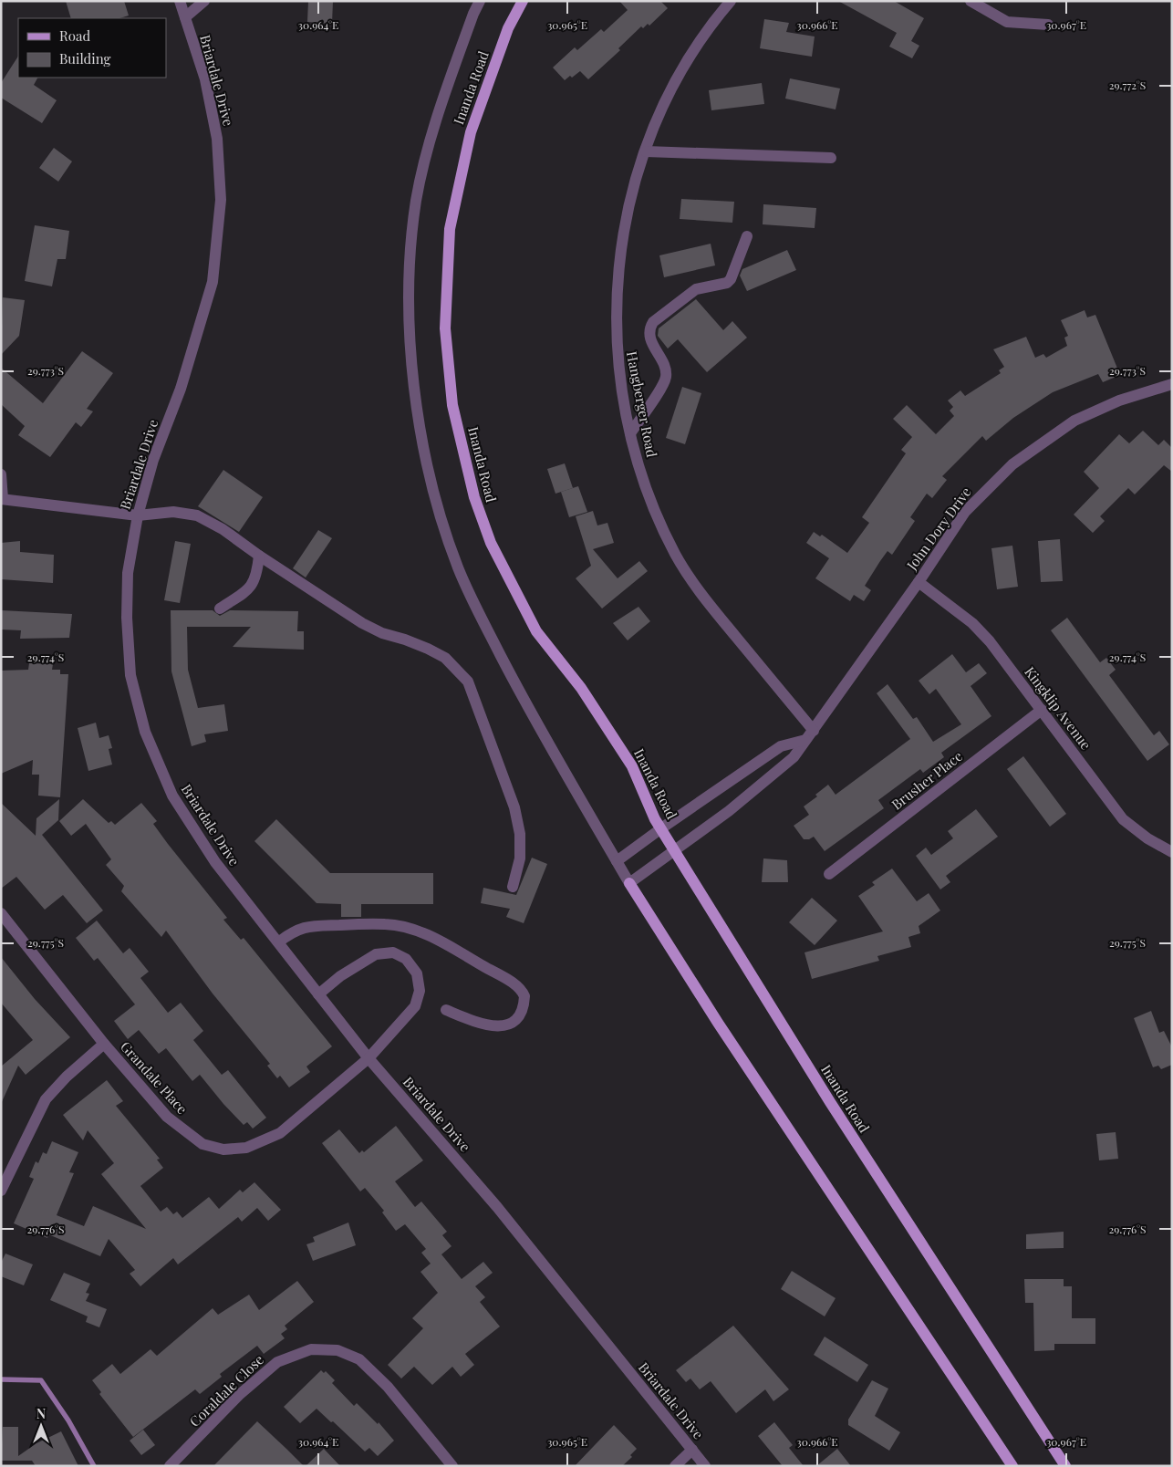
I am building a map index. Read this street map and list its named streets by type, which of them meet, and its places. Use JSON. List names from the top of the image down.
{
  "streets": {
    "main road": ["Inanda Road"],
    "street": [
      "Briardale Drive",
      "Hangberger Road",
      "John Dory Drive",
      "Kingklip Avenue",
      "Brusher Place",
      "Grandale Place",
      "Coraldale Close"
    ]
  },
  "crossings": [
    ["Briardale Drive", "Grandale Place"],
    ["Inanda Road", "John Dory Drive"],
    ["Hangberger Road", "John Dory Drive"],
    ["John Dory Drive", "Kingklip Avenue"],
    ["Kingklip Avenue", "Brusher Place"]
  ],
  "legend": ["Road", "Building"],
  "north": "top",
  "coordinates": [
    "30.964°E",
    "30.965°E",
    "30.966°E",
    "30.967°E",
    "29.772°S",
    "29.773°S",
    "29.774°S",
    "29.775°S",
    "29.776°S"
  ]
}
